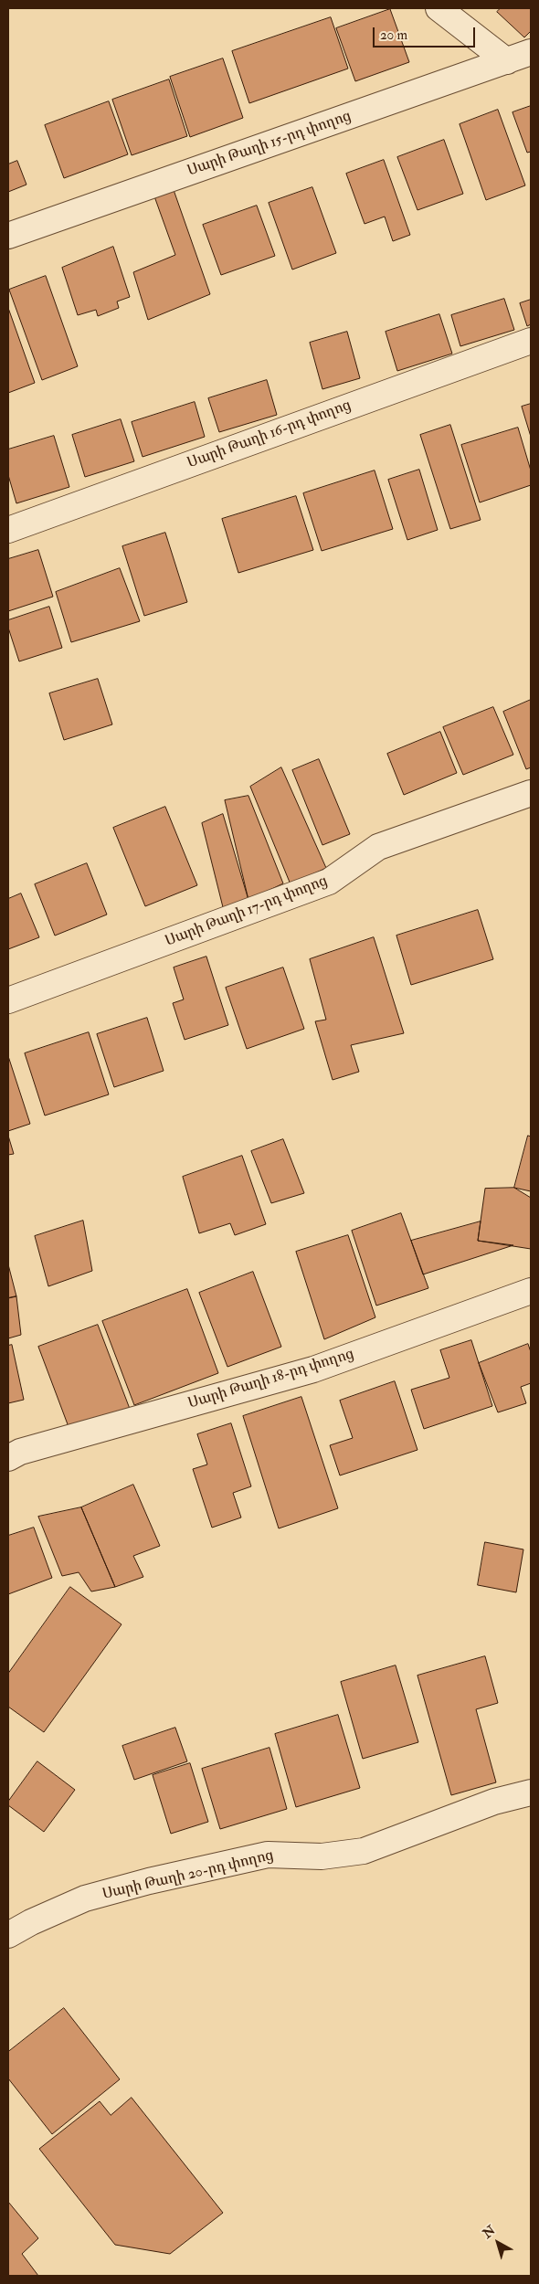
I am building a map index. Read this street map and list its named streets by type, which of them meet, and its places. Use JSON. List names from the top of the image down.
{
  "streets": {
    "street": [
      "Սարի Թաղի 15-րդ փողոց",
      "Սարի Թաղի 16-րդ փողոց",
      "Սարի Թաղի 17-րդ փողոց",
      "Սարի Թաղի 18-րդ փողոց",
      "Սարի Թաղի 20-րդ փողոց"
    ]
  },
  "scale_bar": "20 m",
  "north": "top left"
}
